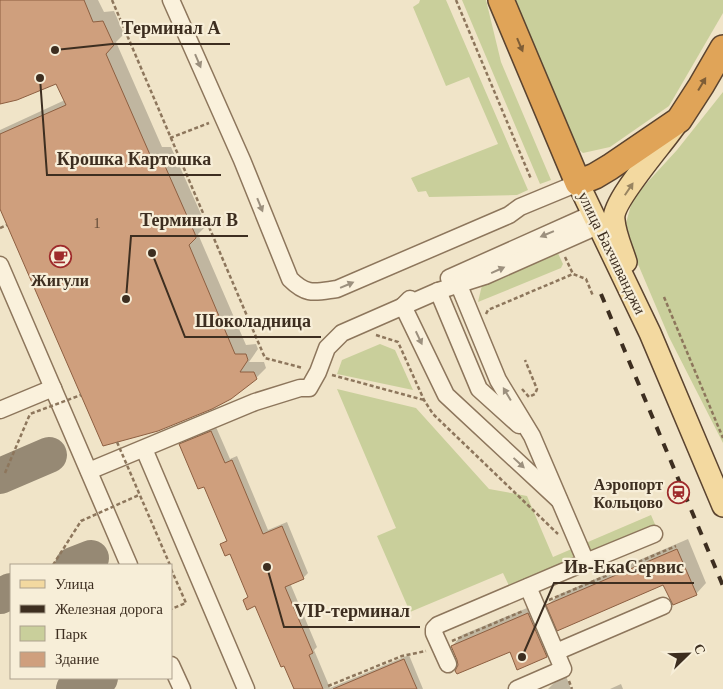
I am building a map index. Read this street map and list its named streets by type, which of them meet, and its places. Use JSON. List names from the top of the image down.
{
  "streets": {
    "highway": ["улица Бахчиванджи"]
  },
  "one_way": ["улица Бахчиванджи"],
  "places": {
    "other": [
      "Терминал А",
      "Крошка Картошка",
      "Шоколадница",
      "Терминал B",
      "VIP-терминал",
      "Ив-ЕкаСервис"
    ],
    "cafe": ["Жигули"],
    "station": ["Аэропорт Кольцово"]
  },
  "house_numbers": ["1"],
  "legend": [
    "Улица",
    "Железная дорога",
    "Парк",
    "Здание"
  ],
  "north": "top right"
}
